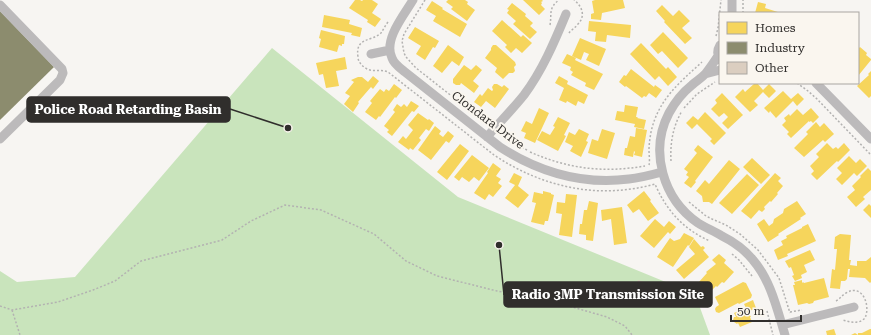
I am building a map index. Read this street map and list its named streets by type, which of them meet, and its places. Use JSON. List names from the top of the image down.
{
  "streets": {
    "street": ["Clondara Drive"]
  },
  "places": ["Police Road Retarding Basin", "Radio 3MP Transmission Site"],
  "legend": ["Homes", "Industry", "Other"],
  "scale_bar": "50 m"
}
